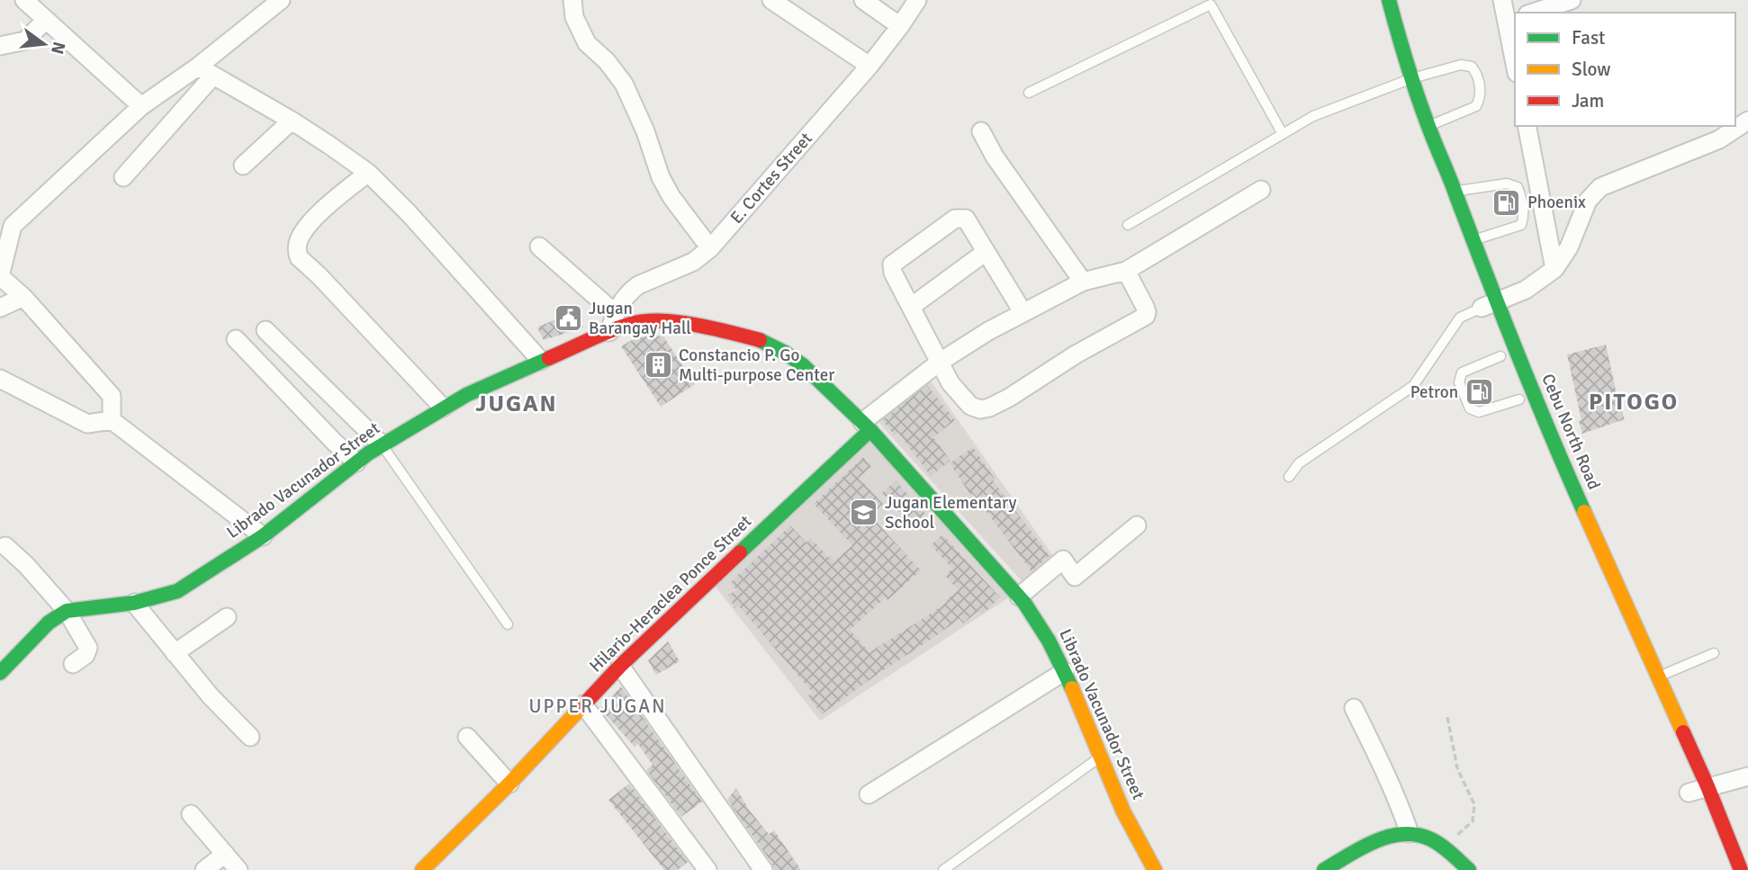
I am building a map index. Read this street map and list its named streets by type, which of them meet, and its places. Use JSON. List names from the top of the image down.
{
  "streets": {
    "street": [
      "E. Cortes Street",
      "Cebu North Road",
      "Librado Vacunador Street",
      "Hilario-Heraclea Ponce Street"
    ]
  },
  "crossings": [
    ["E. Cortes Street", "Librado Vacunador Street"],
    ["Librado Vacunador Street", "Hilario-Heraclea Ponce Street"]
  ],
  "districts": ["PITOGO", "JUGAN", "UPPER JUGAN"],
  "places": {
    "fuel station": ["Phoenix", "Petron"],
    "public building": ["Jugan Barangay Hall"],
    "building": ["Constancio P. Go Multi-purpose Center"],
    "school or university": ["Jugan Elementary School"]
  },
  "legend": ["Fast", "Slow", "Jam"],
  "north": "right"
}
